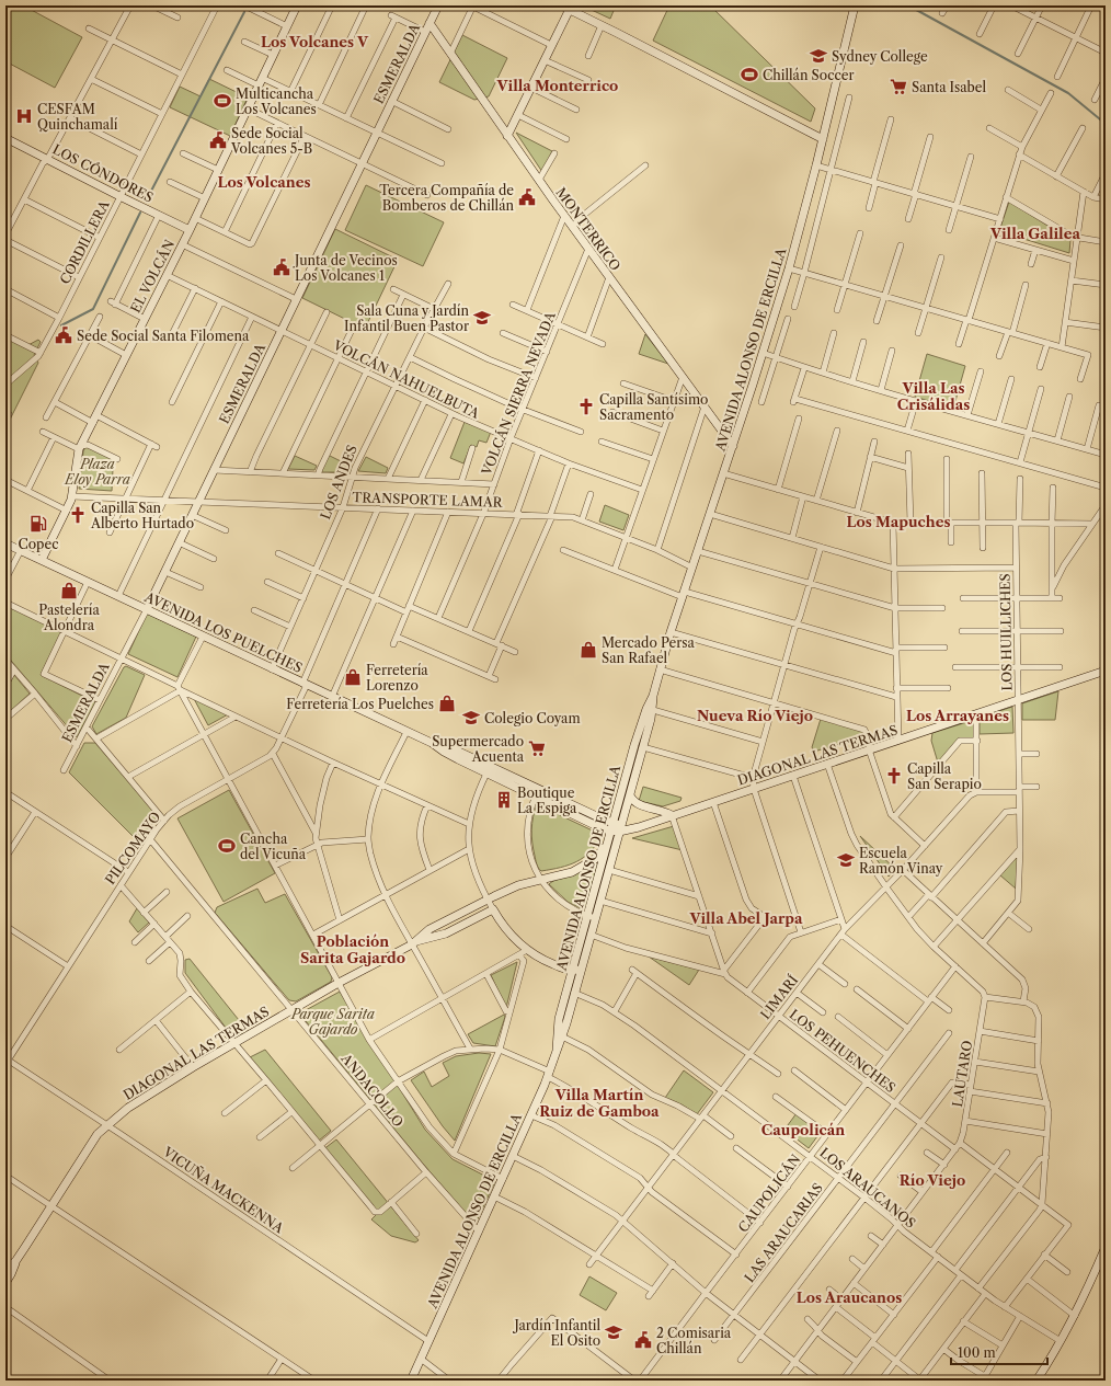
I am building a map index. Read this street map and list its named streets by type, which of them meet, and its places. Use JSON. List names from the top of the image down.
{
  "streets": {
    "main road": [
      "ESMERALDA",
      "LOS CÓNDORES",
      "MONTERRICO",
      "EL VOLCÁN",
      "AVENIDA ALONSO DE ERCILLA",
      "AVENIDA LOS PUELCHES",
      "DIAGONAL LAS TERMAS"
    ],
    "street": [
      "CORDILLERA",
      "VOLCÁN NAHUELBUTA",
      "VOLCÁN SIERRA NEVADA",
      "LOS ANDES",
      "TRANSPORTE LAMAR",
      "LOS HUILLICHES",
      "PILCOMAYO",
      "LIMARÍ",
      "LOS PEHUENCHES",
      "LAUTARO",
      "ANDACOLLO",
      "LOS ARAUCANOS",
      "VICUÑA MACKENNA",
      "CAUPOLICÁN",
      "LAS ARAUCARIAS"
    ]
  },
  "crossings": [
    ["ESMERALDA", "MONTERRICO"],
    ["ESMERALDA", "VOLCÁN NAHUELBUTA"],
    ["ESMERALDA", "TRANSPORTE LAMAR"],
    ["ESMERALDA", "AVENIDA LOS PUELCHES"],
    ["LOS CÓNDORES", "CORDILLERA"],
    ["LOS CÓNDORES", "EL VOLCÁN"],
    ["MONTERRICO", "AVENIDA ALONSO DE ERCILLA"],
    ["MONTERRICO", "VOLCÁN SIERRA NEVADA"],
    ["EL VOLCÁN", "VOLCÁN NAHUELBUTA"],
    ["EL VOLCÁN", "TRANSPORTE LAMAR"],
    ["EL VOLCÁN", "AVENIDA LOS PUELCHES"],
    ["AVENIDA ALONSO DE ERCILLA", "TRANSPORTE LAMAR"],
    ["AVENIDA ALONSO DE ERCILLA", "AVENIDA LOS PUELCHES"],
    ["AVENIDA ALONSO DE ERCILLA", "DIAGONAL LAS TERMAS"],
    ["AVENIDA ALONSO DE ERCILLA", "ANDACOLLO"],
    ["AVENIDA ALONSO DE ERCILLA", "LOS ARAUCANOS"],
    ["AVENIDA ALONSO DE ERCILLA", "VICUÑA MACKENNA"],
    ["VOLCÁN NAHUELBUTA", "VOLCÁN SIERRA NEVADA"],
    ["VOLCÁN NAHUELBUTA", "LOS ANDES"],
    ["VOLCÁN SIERRA NEVADA", "TRANSPORTE LAMAR"],
    ["LOS ANDES", "TRANSPORTE LAMAR"],
    ["LOS ANDES", "AVENIDA LOS PUELCHES"],
    ["TRANSPORTE LAMAR", "PILCOMAYO"],
    ["AVENIDA LOS PUELCHES", "DIAGONAL LAS TERMAS"],
    ["AVENIDA LOS PUELCHES", "PILCOMAYO"],
    ["LOS HUILLICHES", "DIAGONAL LAS TERMAS"],
    ["DIAGONAL LAS TERMAS", "ANDACOLLO"],
    ["DIAGONAL LAS TERMAS", "VICUÑA MACKENNA"],
    ["PILCOMAYO", "ANDACOLLO"],
    ["PILCOMAYO", "VICUÑA MACKENNA"],
    ["LIMARÍ", "LOS PEHUENCHES"],
    ["LIMARÍ", "LOS ARAUCANOS"],
    ["LOS PEHUENCHES", "LAUTARO"],
    ["LOS PEHUENCHES", "CAUPOLICÁN"],
    ["LOS PEHUENCHES", "LAS ARAUCARIAS"],
    ["LAUTARO", "LOS ARAUCANOS"],
    ["LOS ARAUCANOS", "CAUPOLICÁN"],
    ["LOS ARAUCANOS", "LAS ARAUCARIAS"]
  ],
  "districts": [
    "Los Volcanes V",
    "Villa Monterrico",
    "Los Volcanes",
    "Villa Galilea",
    "Villa Las Crisálidas",
    "Los Mapuches",
    "Nueva Río Viejo",
    "Los Arrayanes",
    "Villa Abel Jarpa",
    "Población Sarita Gajardo",
    "Villa Martín Ruiz de Gamboa",
    "Caupolicán",
    "Río Viejo",
    "Los Araucanos"
  ],
  "parks": ["Plaza Eloy Parra", "Parque Sarita Gajardo"],
  "places": {
    "school or university": [
      "Sydney College",
      "Sala Cuna y Jardín Infantil Buen Pastor",
      "Colegio Coyam",
      "Escuela Ramón Vinay",
      "Jardín Infantil El Osito"
    ],
    "sports": ["Chillán Soccer", "Multicancha Los Volcanes", "Cancha del Vicuña"],
    "supermarket": ["Santa Isabel", "Supermercado Acuenta"],
    "hospital": ["CESFAM Quinchamalí"],
    "public building": [
      "Sede Social Volcanes 5-B",
      "Tercera Compañía de Bomberos de Chillán",
      "Junta de Vecinos Los Volcanes 1",
      "Sede Social Santa Filomena",
      "2 Comisaria Chillán"
    ],
    "church": ["Capilla Santísimo Sacramento", "Capilla San Alberto Hurtado", "Capilla San Serapio"],
    "fuel station": ["Copec"],
    "shop": [
      "Pastelería Alondra",
      "Mercado Persa San Rafael",
      "Ferretería Lorenzo",
      "Ferretería Los Puelches"
    ],
    "building": ["Boutique La Espiga"]
  },
  "scale_bar": "100 m"
}
